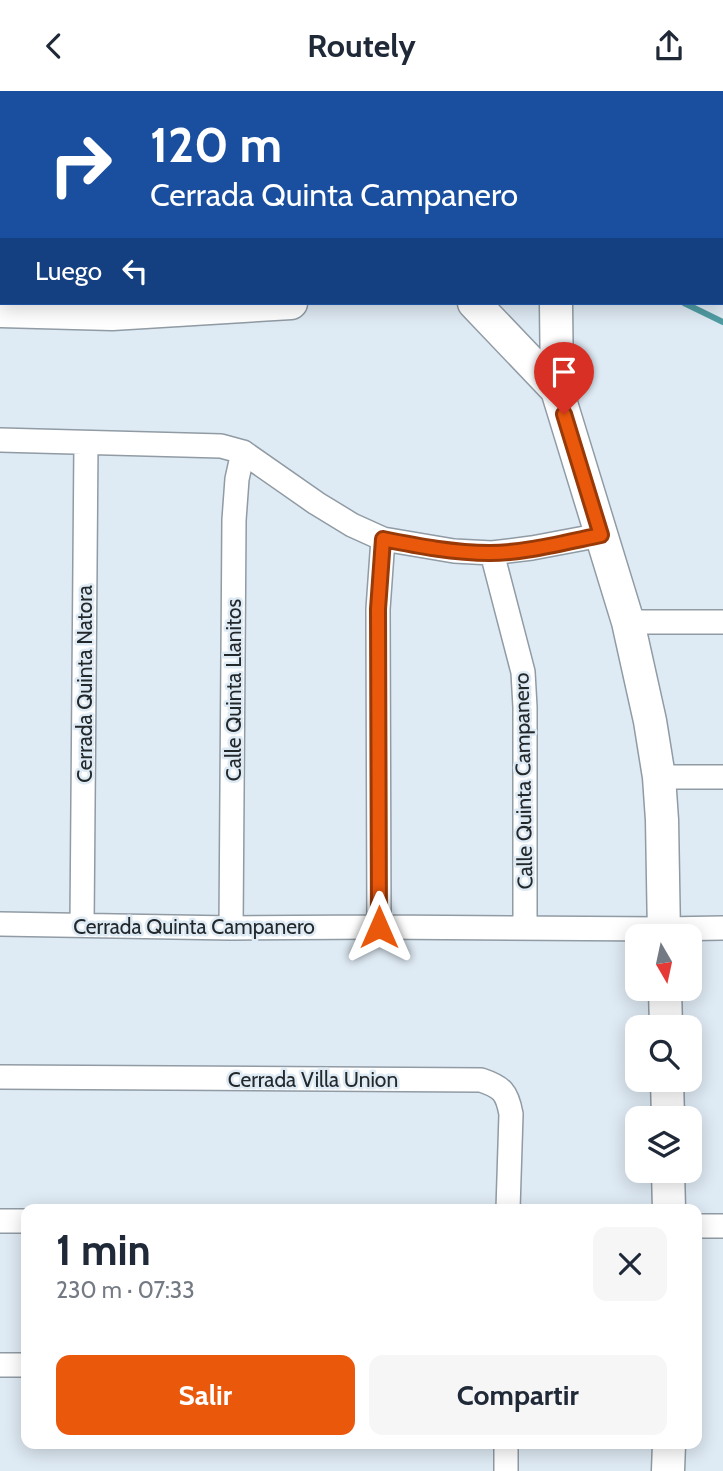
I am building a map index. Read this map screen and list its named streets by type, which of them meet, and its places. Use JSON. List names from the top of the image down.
{
  "streets": {
    "street": [
      "Cerrada Quinta Natora",
      "Calle Quinta Llanitos",
      "Calle Quinta Campanero",
      "Cerrada Quinta Campanero",
      "Cerrada Villa Union"
    ]
  },
  "crossings": [
    ["Cerrada Quinta Natora", "Cerrada Quinta Campanero"],
    ["Calle Quinta Llanitos", "Cerrada Quinta Campanero"],
    ["Calle Quinta Campanero", "Cerrada Quinta Campanero"]
  ],
  "north": "bottom",
  "page": {
    "header": "Routely",
    "turn": ["120 m", "Cerrada Quinta Campanero"],
    "then": "Luego",
    "heading": ["1 min", "230 m · 07:33"],
    "buttons": ["Salir", "Compartir"]
  }
}
